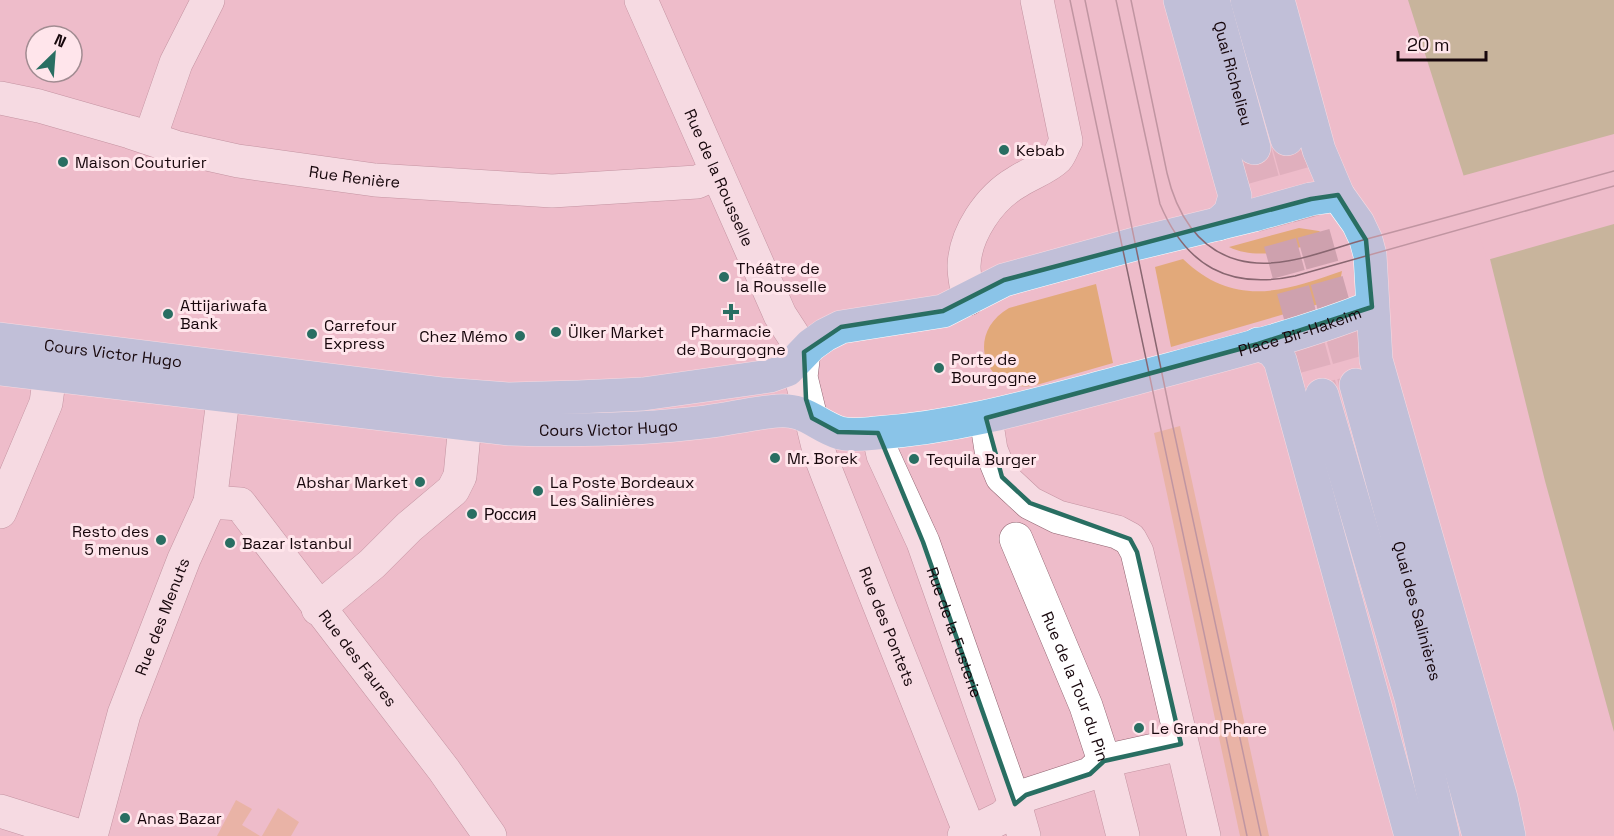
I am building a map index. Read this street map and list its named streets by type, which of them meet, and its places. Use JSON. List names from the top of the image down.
{
  "streets": {
    "main road": [
      "Quai Richelieu",
      "Place Bir-Hakeim",
      "Cours Victor Hugo",
      "Quai des Salinières"
    ],
    "street": [
      "Rue Renière",
      "Rue de la Rousselle",
      "Rue des Menuts",
      "Rue des Pontets",
      "Rue de la Fusterie",
      "Rue des Faures",
      "Rue de la Tour du Pin"
    ]
  },
  "crossings": [
    ["Rue Renière", "Rue de la Rousselle"],
    ["Rue de la Rousselle", "Cours Victor Hugo"],
    ["Rue de la Rousselle", "Rue des Pontets"],
    ["Place Bir-Hakeim", "Cours Victor Hugo"],
    ["Cours Victor Hugo", "Rue des Menuts"],
    ["Cours Victor Hugo", "Rue des Pontets"],
    ["Cours Victor Hugo", "Rue de la Fusterie"],
    ["Rue des Menuts", "Rue des Faures"]
  ],
  "places": {
    "other": [
      "Kebab",
      "Maison Couturier",
      "Théâtre de la Rousselle",
      "Attijariwafa Bank",
      "Ülker Market",
      "Carrefour Express",
      "Chez Mémo",
      "Porte de Bourgogne",
      "Mr. Borek",
      "Tequila Burger",
      "Abshar Market",
      "La Poste Bordeaux Les Salinières",
      "Россия",
      "Resto des 5 menus",
      "Bazar Istanbul",
      "Le Grand Phare",
      "Anas Bazar"
    ],
    "health": ["Pharmacie de Bourgogne"]
  },
  "scale_bar": "20 m",
  "north": "top right"
}
